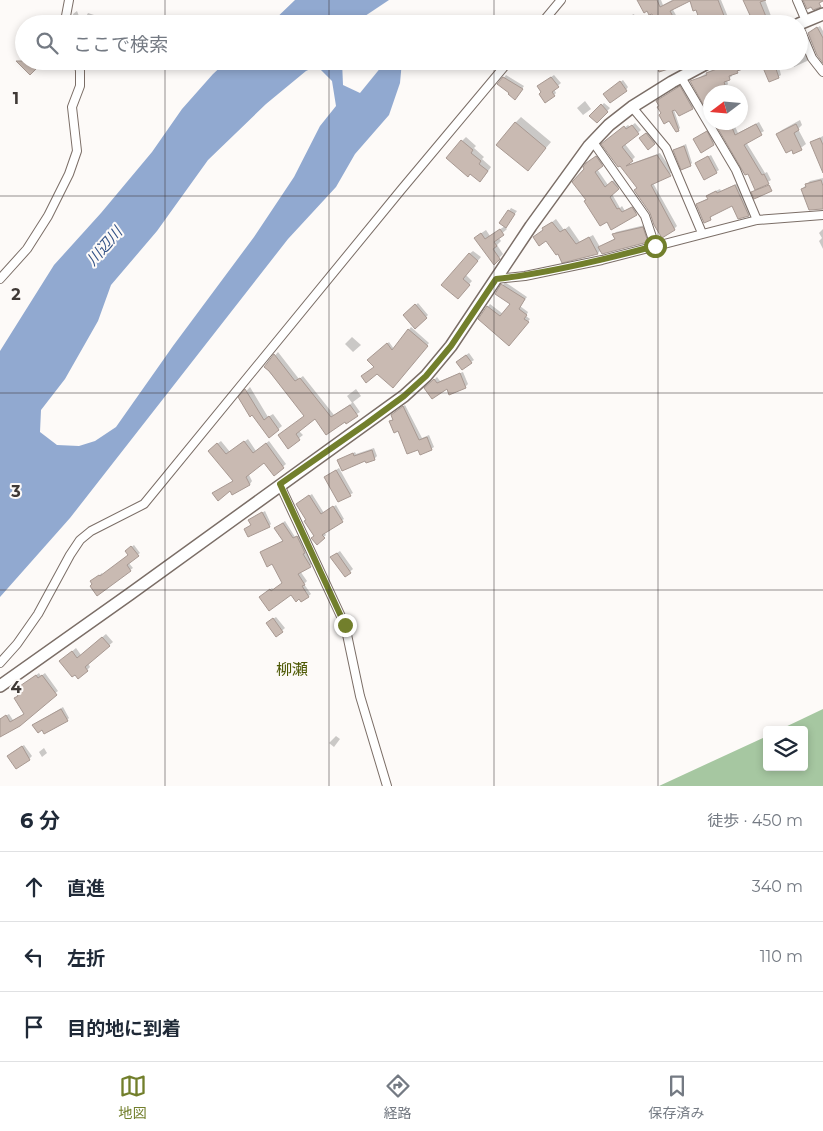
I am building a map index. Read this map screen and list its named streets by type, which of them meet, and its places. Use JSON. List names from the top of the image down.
{
  "districts": ["柳瀬"],
  "water": ["川辺川"],
  "north": "left",
  "page": {
    "search": "ここで検索",
    "heading": ["6 分", "徒歩 · 450 m"],
    "list": [
      ["直進", "340 m"],
      ["左折", "110 m"],
      "目的地に到着"
    ],
    "nav": ["地図", "経路", "保存済み"]
  },
  "grid": {
    "rows": [
      "1",
      "2",
      "3",
      "4"
    ]
  }
}
